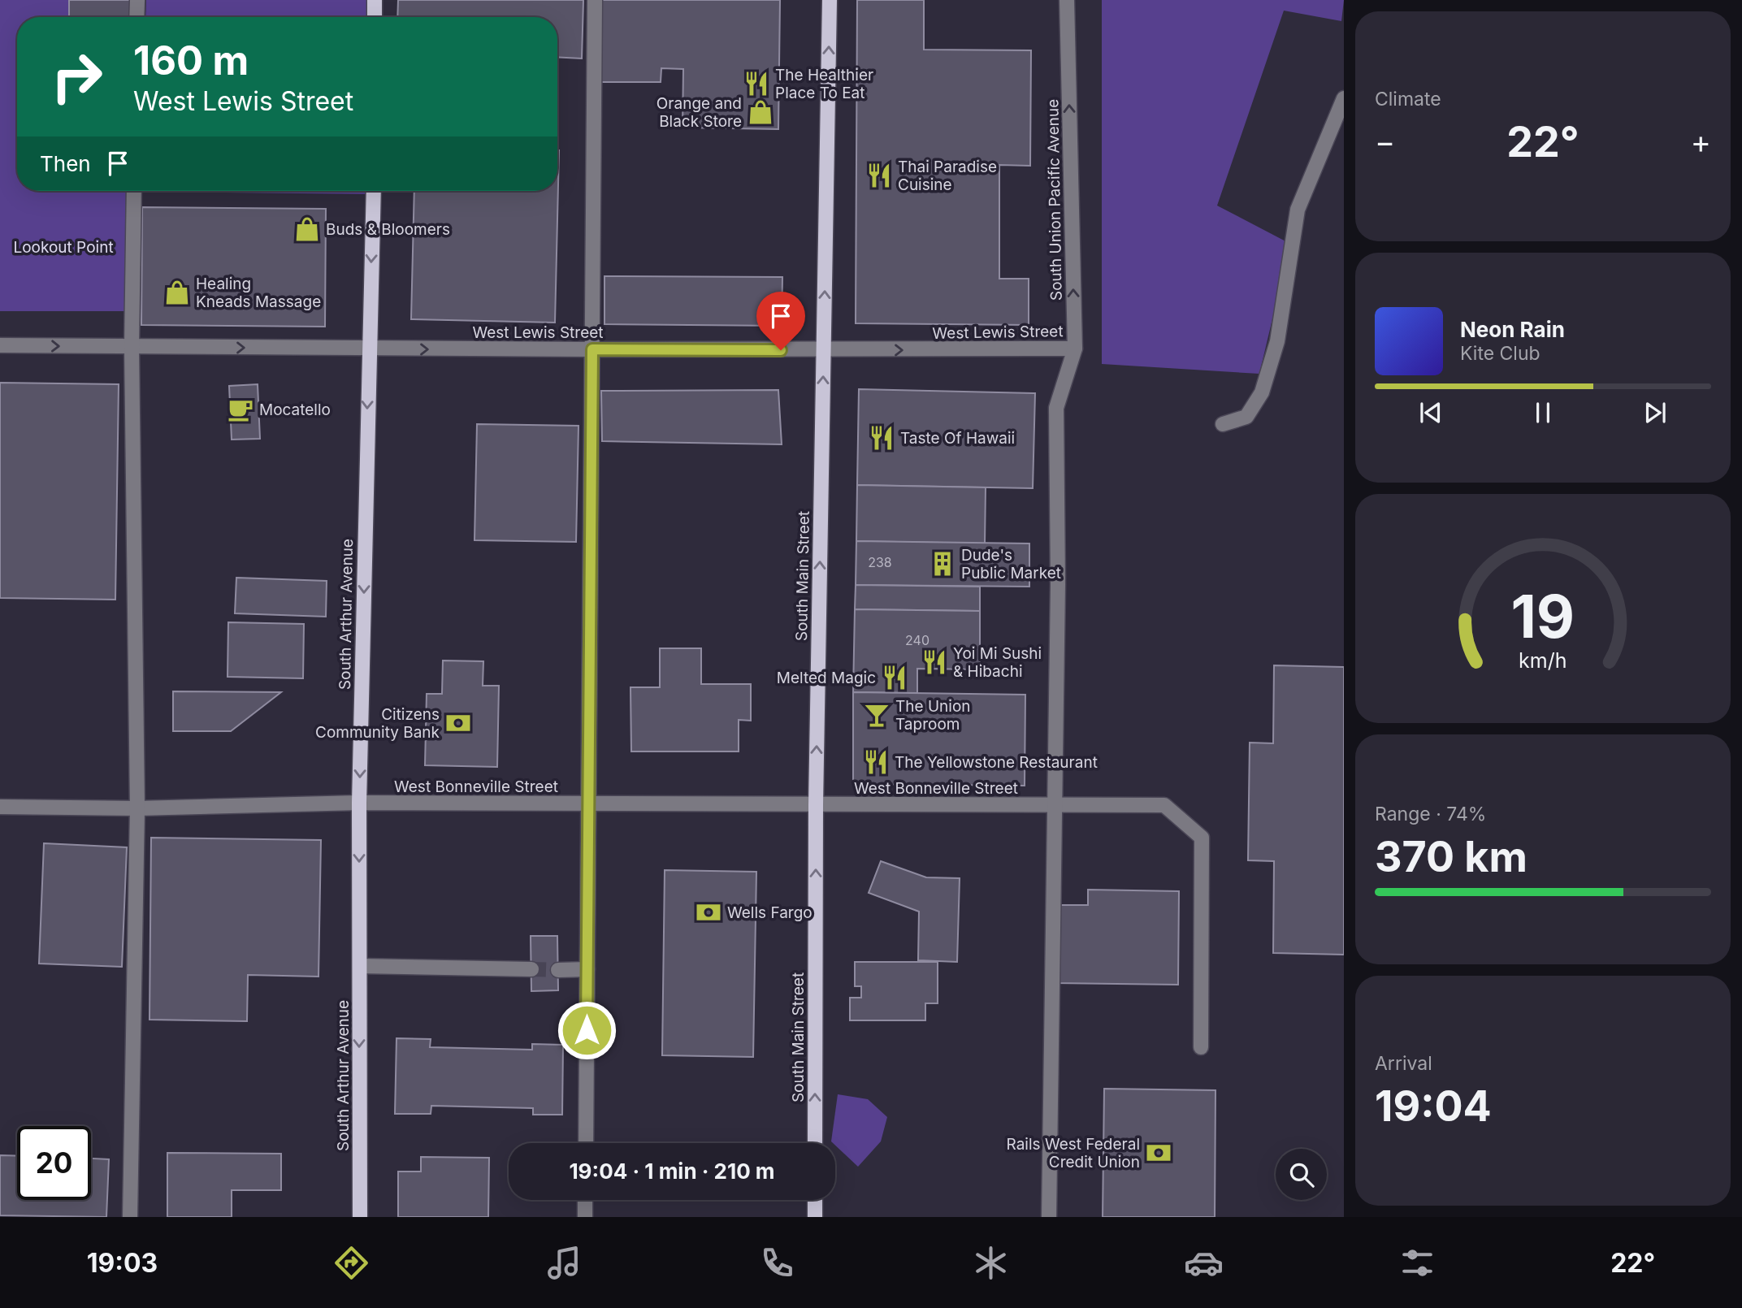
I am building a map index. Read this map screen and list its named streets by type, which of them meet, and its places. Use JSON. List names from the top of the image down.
{
  "streets": {
    "main road": ["South Main Street", "South Arthur Avenue"],
    "street": ["South Union Pacific Avenue", "West Lewis Street", "West Bonneville Street"]
  },
  "crossings": [
    ["South Union Pacific Avenue", "West Lewis Street"],
    ["South Union Pacific Avenue", "West Bonneville Street"],
    ["West Lewis Street", "South Main Street"],
    ["West Lewis Street", "South Arthur Avenue"],
    ["South Main Street", "West Bonneville Street"],
    ["South Arthur Avenue", "West Bonneville Street"]
  ],
  "one_way": ["West Lewis Street", "South Main Street", "South Arthur Avenue"],
  "parks": ["Lookout Point"],
  "places": {
    "restaurant": [
      "The Healthier Place To Eat",
      "Thai Paradise Cuisine",
      "Taste Of Hawaii",
      "Yoi Mi Sushi & Hibachi",
      "Melted Magic",
      "The Yellowstone Restaurant"
    ],
    "shop": ["Orange and Black Store", "Buds & Bloomers", "Healing Kneads Massage"],
    "cafe": ["Mocatello"],
    "building": ["Dude's Public Market"],
    "bar": ["The Union Taproom"],
    "bank": ["Citizens Community Bank", "Wells Fargo", "Rails West Federal Credit Union"]
  },
  "house_numbers": ["238", "240"],
  "page": {
    "tile": [
      "Climate",
      ["Range · 74%", "370 km"],
      ["Arrival", "19:04"]
    ],
    "turn": ["160 m", "West Lewis Street"],
    "heat": ["−", "22°", "+"],
    "then": "Then",
    "song": ["Neon Rain", "Kite Club"],
    "limit": "20",
    "trip": "19:04 · 1 min · 210 m",
    "tabs": ["19:03", "22°"],
    "gauge": ["19", "km/h"]
  }
}
